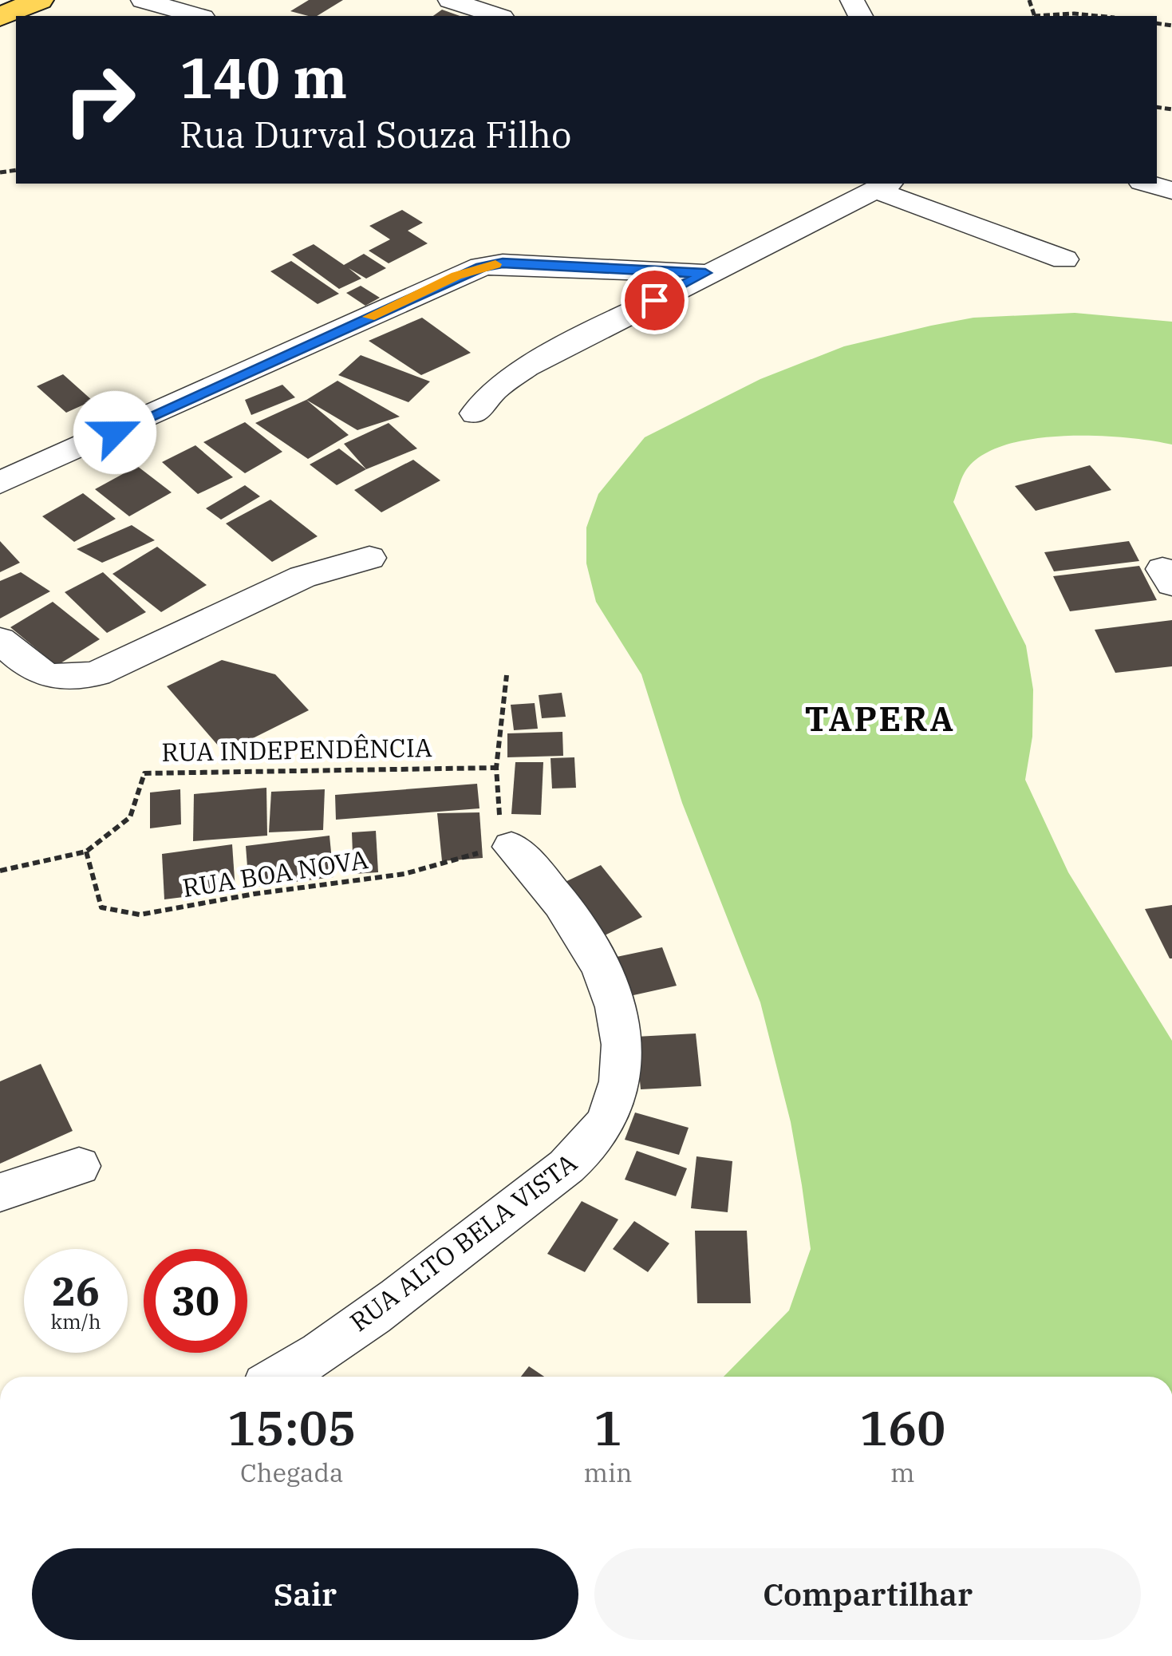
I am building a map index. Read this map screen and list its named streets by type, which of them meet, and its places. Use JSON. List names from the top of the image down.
{
  "streets": {
    "street": ["RUA ALTO BELA VISTA"],
    "path": ["RUA INDEPENDÊNCIA", "RUA BOA NOVA"]
  },
  "crossings": [
    ["RUA INDEPENDÊNCIA", "RUA BOA NOVA"],
    ["RUA BOA NOVA", "RUA ALTO BELA VISTA"]
  ],
  "districts": ["TAPERA"],
  "page": {
    "turn": ["140 m", "Rua Durval Souza Filho"],
    "speed": "26 km/h",
    "limit": "30",
    "eta": [
      "15:05",
      "Chegada",
      "1",
      "min",
      "160",
      "m"
    ],
    "buttons": ["Sair", "Compartilhar"]
  }
}
